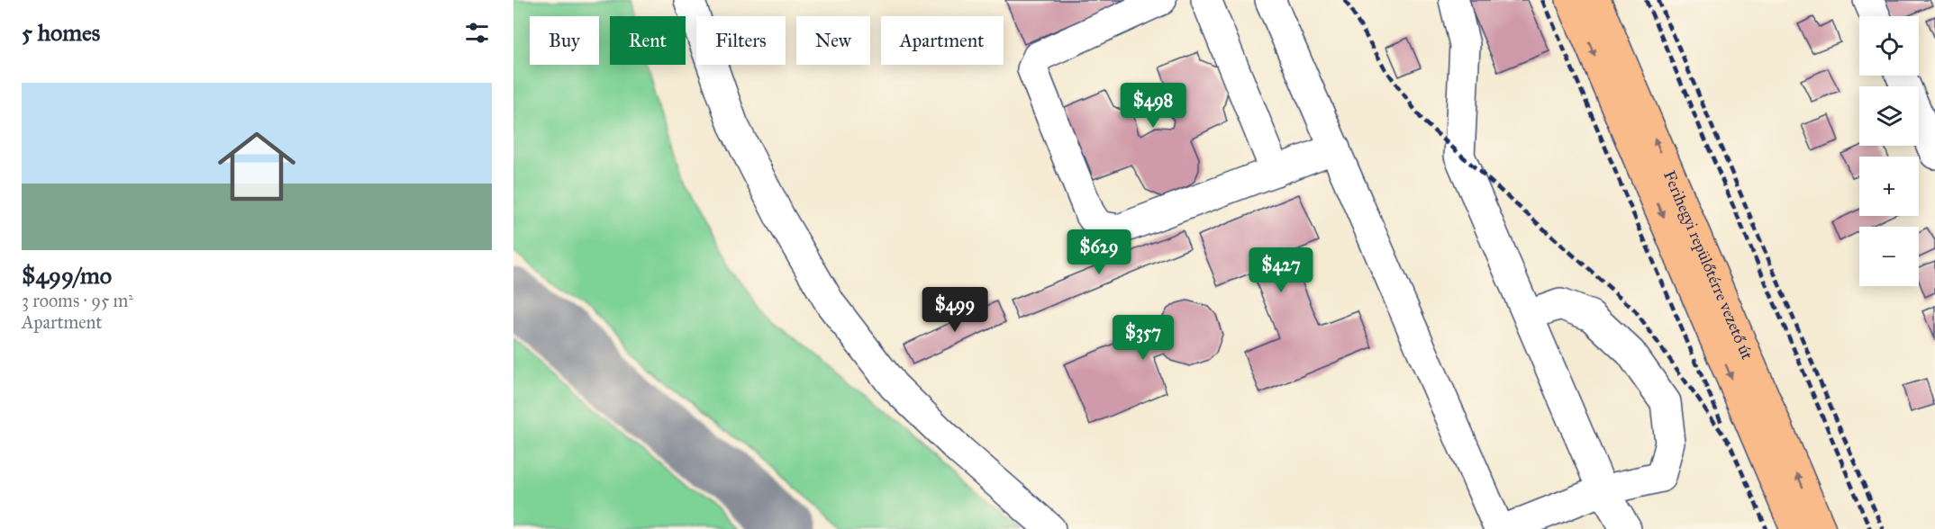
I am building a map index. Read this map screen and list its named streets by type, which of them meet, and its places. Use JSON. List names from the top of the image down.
{
  "streets": {
    "main road": ["Ferihegyi repülőtérre vezető út"]
  },
  "page": {
    "heading": "5 homes",
    "map_buttons": ["+", "−"],
    "chip": [
      "Buy",
      "Rent",
      "Filters",
      "New",
      "Apartment"
    ],
    "list": [
      {
        "name": "$499/mo",
        "note": "3 rooms · 95 m² · Apartment"
      }
    ],
    "price": [
      "$498",
      "$629",
      "$427",
      "$499",
      "$357"
    ]
  }
}
